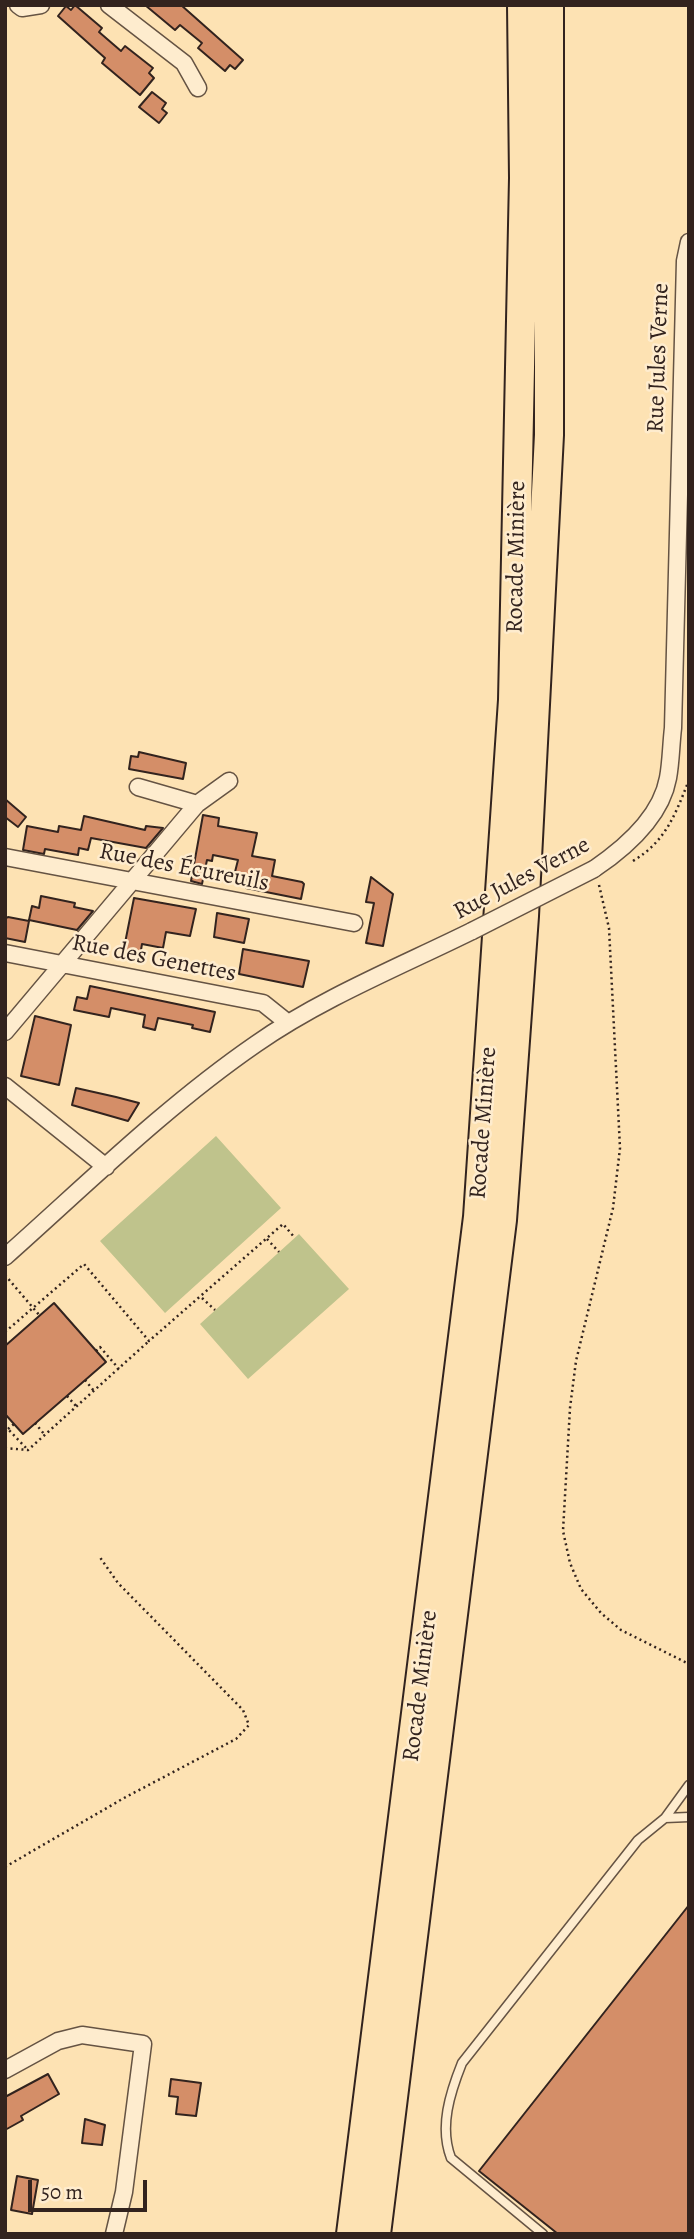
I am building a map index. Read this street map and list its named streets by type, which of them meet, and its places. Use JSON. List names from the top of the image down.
{
  "streets": {
    "highway": ["Rocade Minière"],
    "street": ["Rue Jules Verne", "Rue des Écureuils", "Rue des Genettes"]
  },
  "crossings": [
    ["Rue Jules Verne", "Rue des Genettes"]
  ],
  "scale_bar": "50 m"
}
